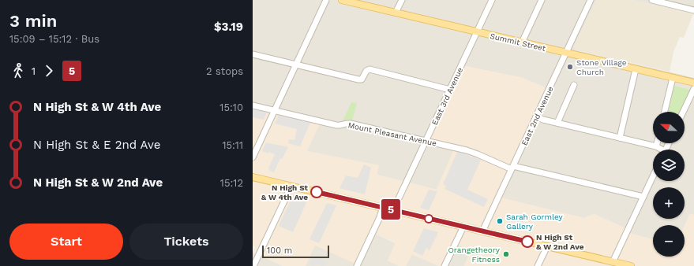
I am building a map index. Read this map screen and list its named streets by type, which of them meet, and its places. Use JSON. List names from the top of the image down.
{
  "streets": {
    "main road": ["Summit Street"],
    "street": ["East 3rd Avenue", "East 2nd Avenue", "Mount Pleasant Avenue"]
  },
  "crossings": [
    ["Summit Street", "East 3rd Avenue"],
    ["Summit Street", "East 2nd Avenue"],
    ["East 3rd Avenue", "Mount Pleasant Avenue"],
    ["East 2nd Avenue", "Mount Pleasant Avenue"]
  ],
  "places": [
    "Stone Village Church",
    "N High St & W 4th Ave",
    "Sarah Gormley Gallery",
    "N High St & W 2nd Ave",
    "Orangetheory Fitness"
  ],
  "lines": ["bus line 5"],
  "scale_bar": "100 m",
  "north": "left",
  "page": {
    "heading": ["3 min", "15:09 – 15:12 · Bus", "$3.19"],
    "on_map": "5",
    "legs": ["1", "5", "2 stops"],
    "list": [
      {
        "name": "N High St & W 4th Ave",
        "value": "15:10"
      },
      {
        "name": "N High St & E 2nd Ave",
        "value": "15:11"
      },
      {
        "name": "N High St & W 2nd Ave",
        "value": "15:12"
      }
    ],
    "map_buttons": ["+", "−"],
    "buttons": ["Start", "Tickets"],
    "scale": "100 m"
  }
}
